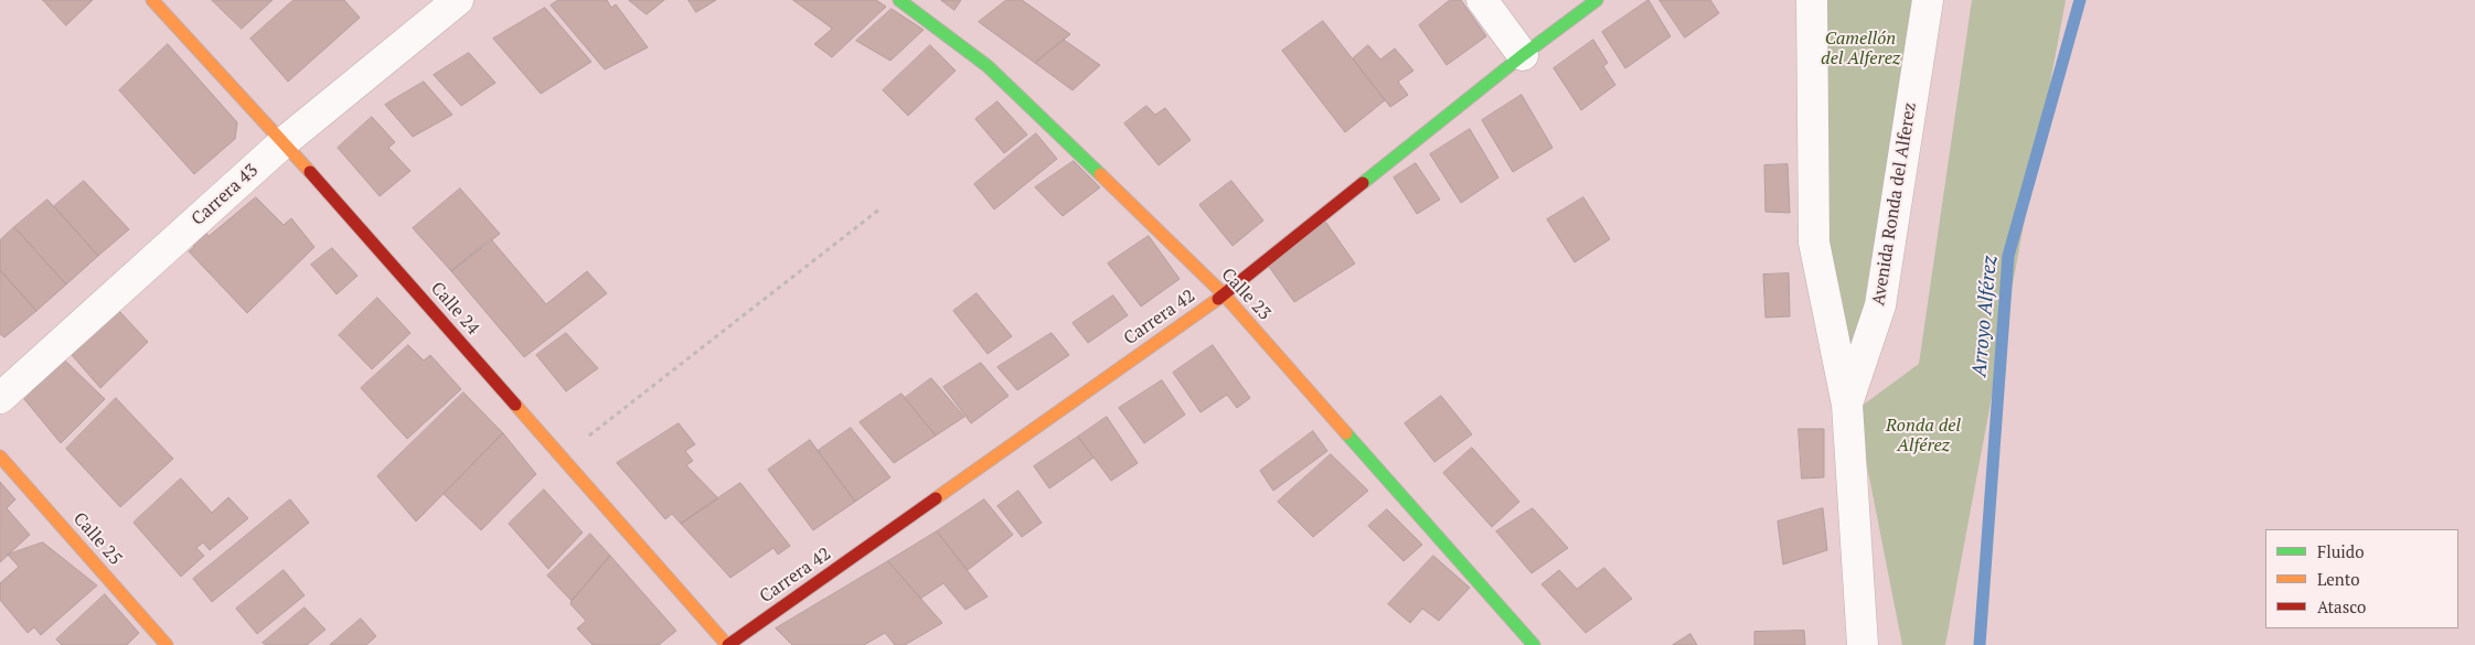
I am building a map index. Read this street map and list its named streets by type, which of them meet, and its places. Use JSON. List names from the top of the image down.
{
  "streets": {
    "street": [
      "Carrera 43",
      "Avenida Ronda del Alferez",
      "Calle 23",
      "Calle 24",
      "Carrera 42",
      "Calle 25"
    ]
  },
  "crossings": [
    ["Carrera 43", "Calle 24"],
    ["Calle 23", "Carrera 42"],
    ["Calle 24", "Carrera 42"]
  ],
  "water": ["Arroyo Alférez"],
  "parks": ["Camellón del Alferez", "Ronda del Alférez"],
  "legend": ["Fluido", "Lento", "Atasco"]
}
